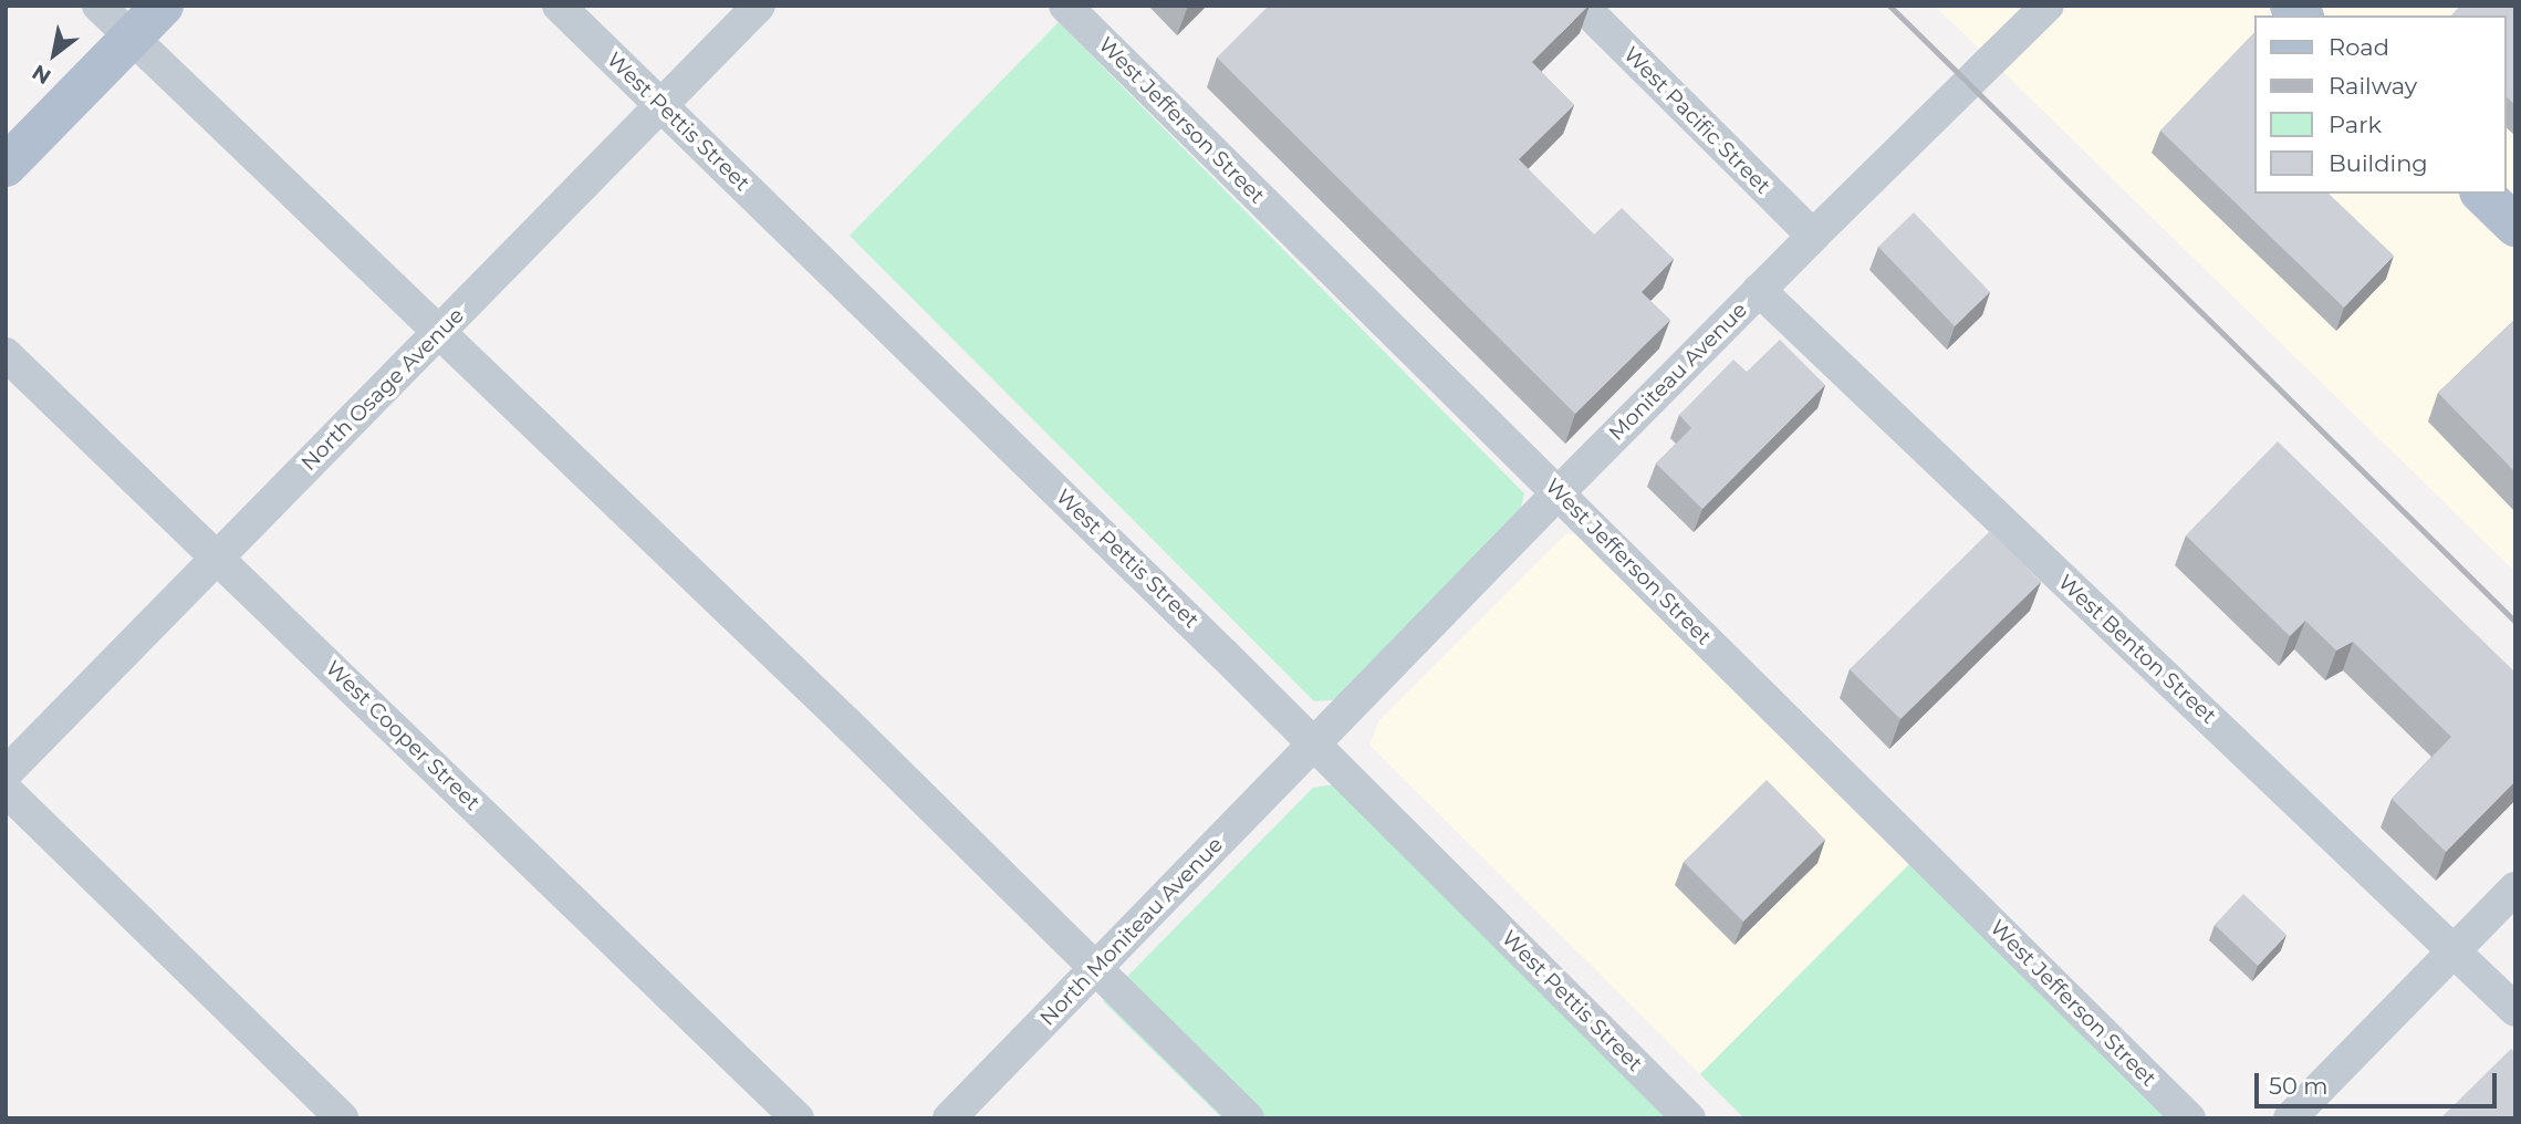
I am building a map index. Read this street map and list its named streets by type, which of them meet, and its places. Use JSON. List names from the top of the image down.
{
  "streets": {
    "street": [
      "West Jefferson Street",
      "West Pacific Street",
      "West Pettis Street",
      "Moniteau Avenue",
      "North Osage Avenue",
      "West Benton Street",
      "West Cooper Street",
      "North Moniteau Avenue"
    ]
  },
  "crossings": [
    ["West Jefferson Street", "Moniteau Avenue"],
    ["West Pacific Street", "Moniteau Avenue"],
    ["West Pettis Street", "Moniteau Avenue"],
    ["West Pettis Street", "North Osage Avenue"],
    ["West Pettis Street", "North Moniteau Avenue"],
    ["Moniteau Avenue", "West Benton Street"],
    ["Moniteau Avenue", "North Moniteau Avenue"],
    ["North Osage Avenue", "West Cooper Street"]
  ],
  "legend": [
    "Road",
    "Railway",
    "Park",
    "Building"
  ],
  "scale_bar": "50 m",
  "north": "bottom left"
}
